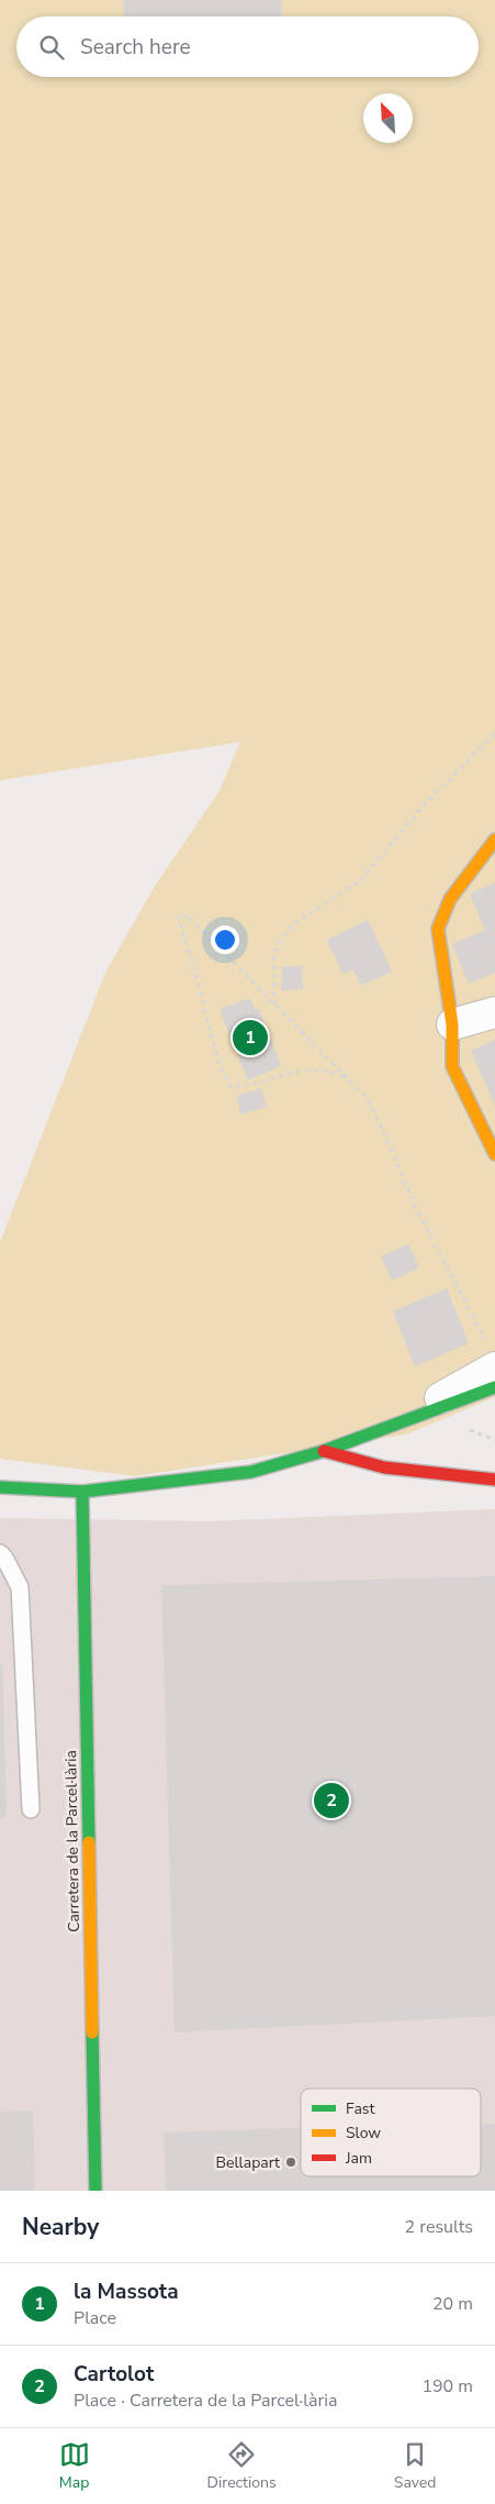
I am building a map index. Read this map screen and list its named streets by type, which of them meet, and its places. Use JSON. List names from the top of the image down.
{
  "streets": {
    "street": ["Carretera de la Parcel·lària"]
  },
  "places": ["Bellapart"],
  "legend": ["Fast", "Slow", "Jam"],
  "north": "top left",
  "page": {
    "search": "Search here",
    "pins": ["1", "2"],
    "heading": ["Nearby", "2 results"],
    "list": [
      {
        "mark": "1",
        "name": "la Massota",
        "note": "Place",
        "value": "20 m"
      },
      {
        "mark": "2",
        "name": "Cartolot",
        "note": "Place · Carretera de la Parcel·lària",
        "value": "190 m"
      }
    ],
    "nav": ["Map", "Directions", "Saved"]
  }
}
